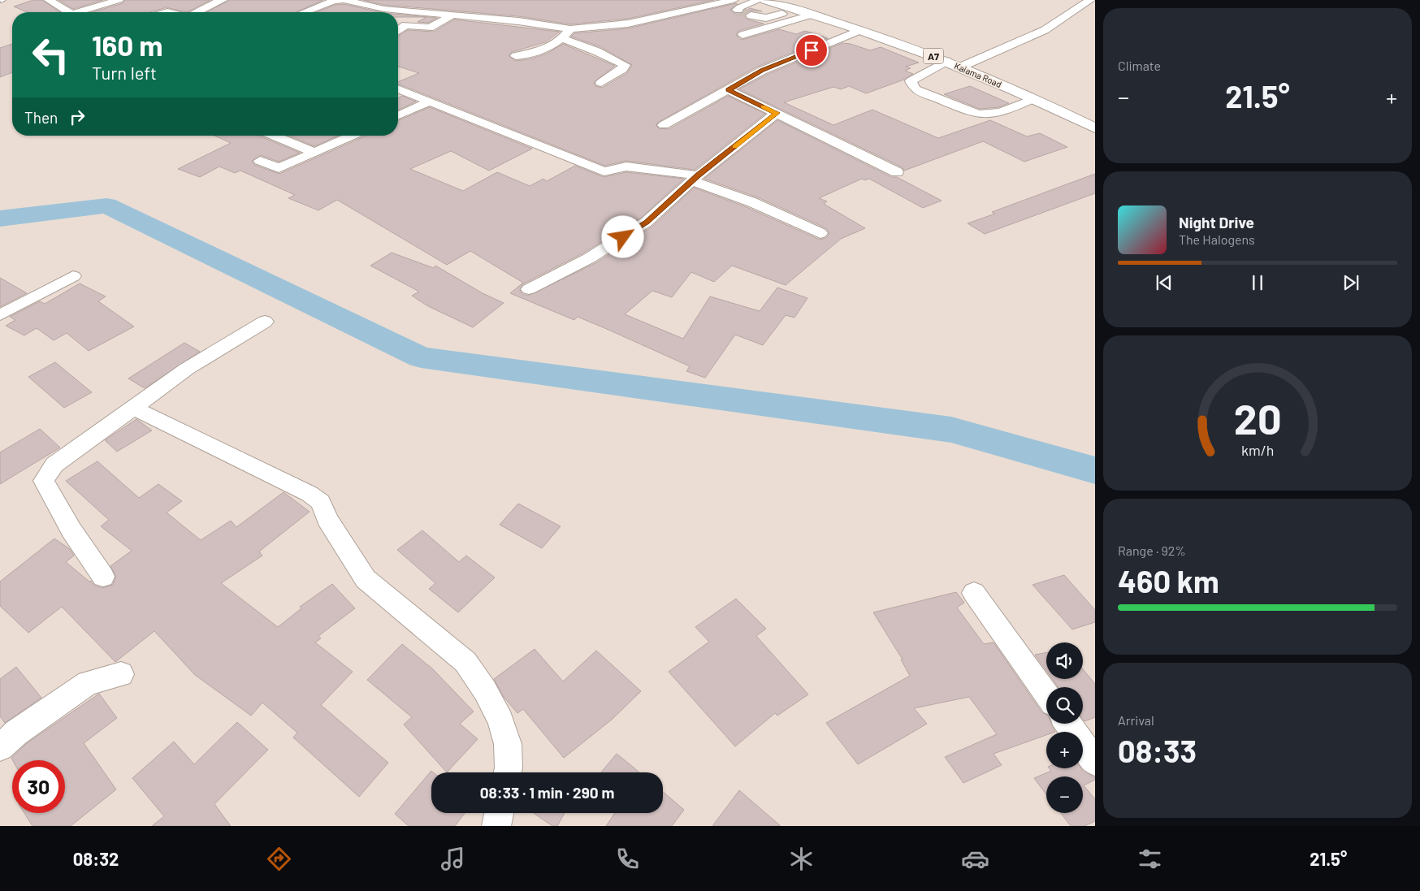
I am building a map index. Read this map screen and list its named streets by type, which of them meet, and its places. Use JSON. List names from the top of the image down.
{
  "streets": {
    "highway": ["A7", "Kaiama Road"]
  },
  "page": {
    "tile": [
      "Climate",
      ["Range · 92%", "460 km"],
      ["Arrival", "08:33"]
    ],
    "turn": ["160 m", "Turn left"],
    "heat": ["−", "21.5°", "+"],
    "then": "Then",
    "song": ["Night Drive", "The Halogens"],
    "map_buttons": ["+", "−"],
    "limit": "30",
    "trip": "08:33 · 1 min · 290 m",
    "tabs": ["08:32", "21.5°"],
    "gauge": ["20", "km/h"]
  }
}
